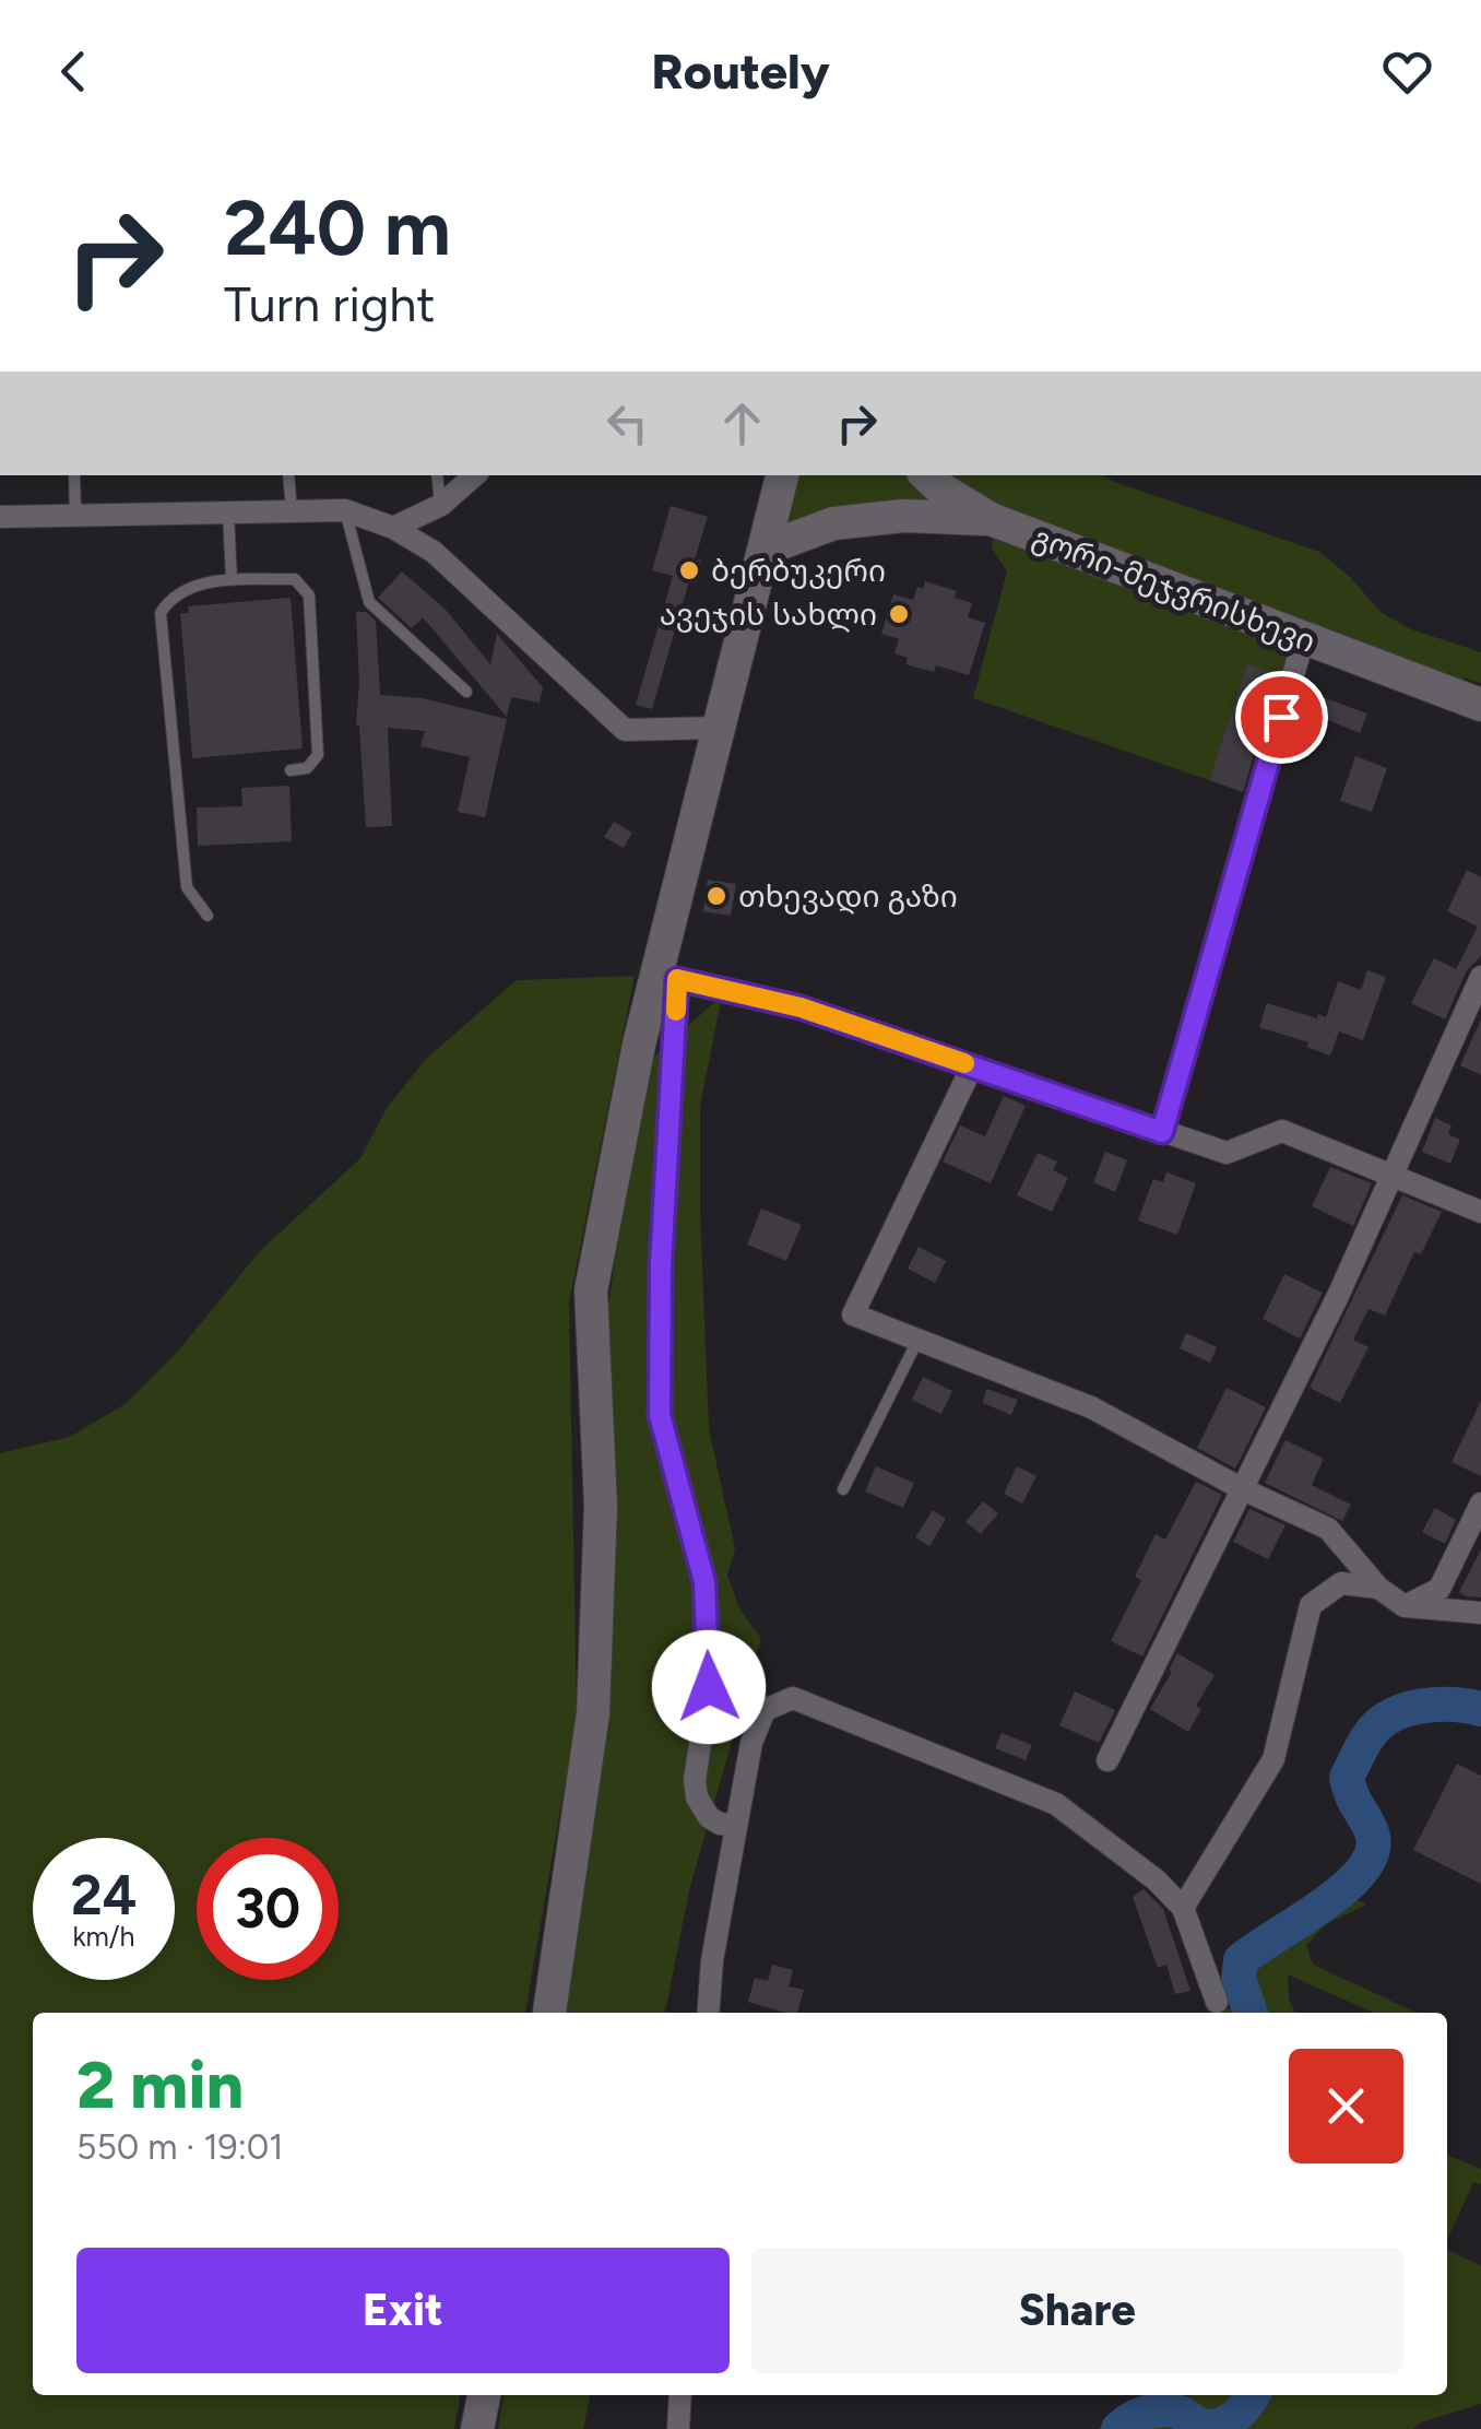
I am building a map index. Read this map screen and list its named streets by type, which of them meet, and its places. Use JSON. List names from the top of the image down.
{
  "streets": {
    "main road": ["გორი-მეჯვრისხევი"]
  },
  "places": ["ბერბუკერი", "ავეჯის სახლი", "თხევადი გაზი"],
  "page": {
    "header": "Routely",
    "turn": ["240 m", "Turn right"],
    "speed": "24 km/h",
    "limit": "30",
    "heading": ["2 min", "550 m · 19:01"],
    "buttons": ["Exit", "Share"]
  }
}
